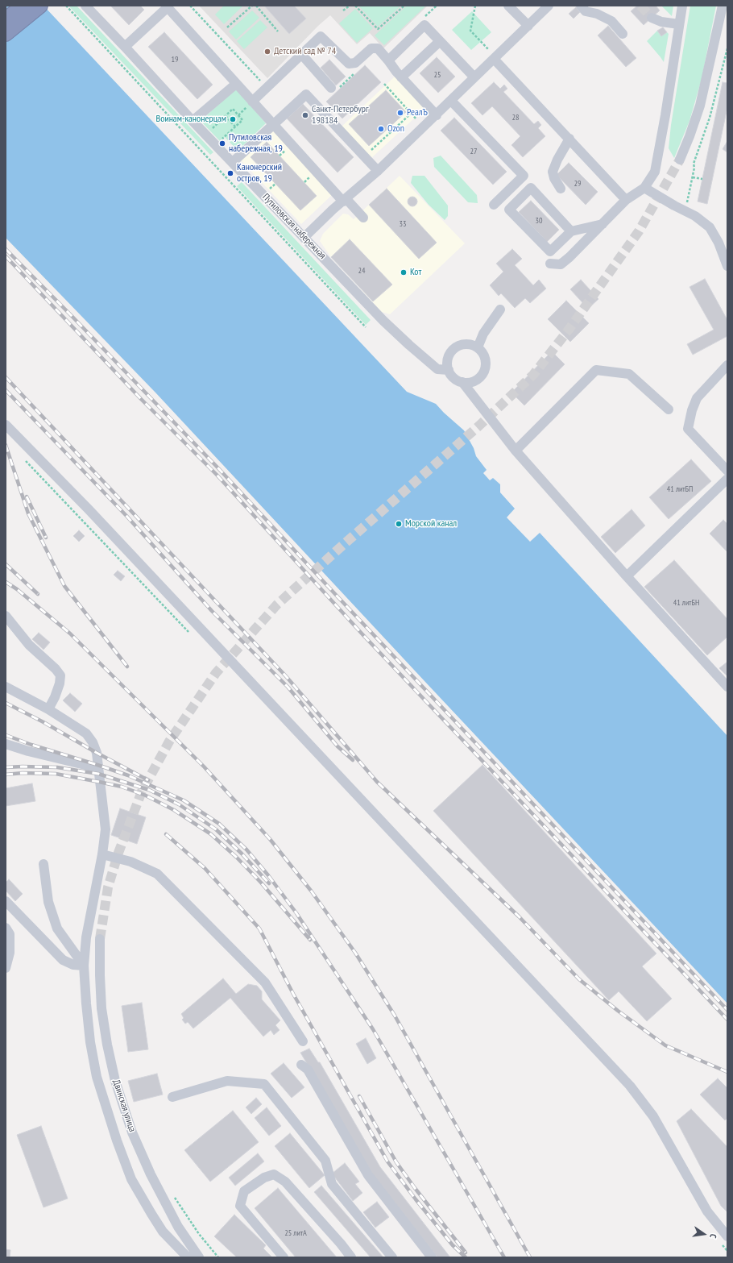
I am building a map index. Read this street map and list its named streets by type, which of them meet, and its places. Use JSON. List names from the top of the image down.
{
  "streets": {
    "street": ["Путиловская набережная", "Двинская улица"]
  },
  "places": [
    "Детский сад № 74",
    "РеалЪ",
    "Санкт-Петербург 198184",
    "Воинам-канонерцам",
    "Ozon",
    "Путиловская набережная, 19",
    "Канонерский остров, 19",
    "Кот",
    "Морской канал"
  ],
  "house_numbers": [
    "19",
    "25",
    "28",
    "27",
    "29",
    "30",
    "33",
    "24",
    "41 литБП",
    "41 литБН",
    "25 литА"
  ],
  "north": "right"
}
